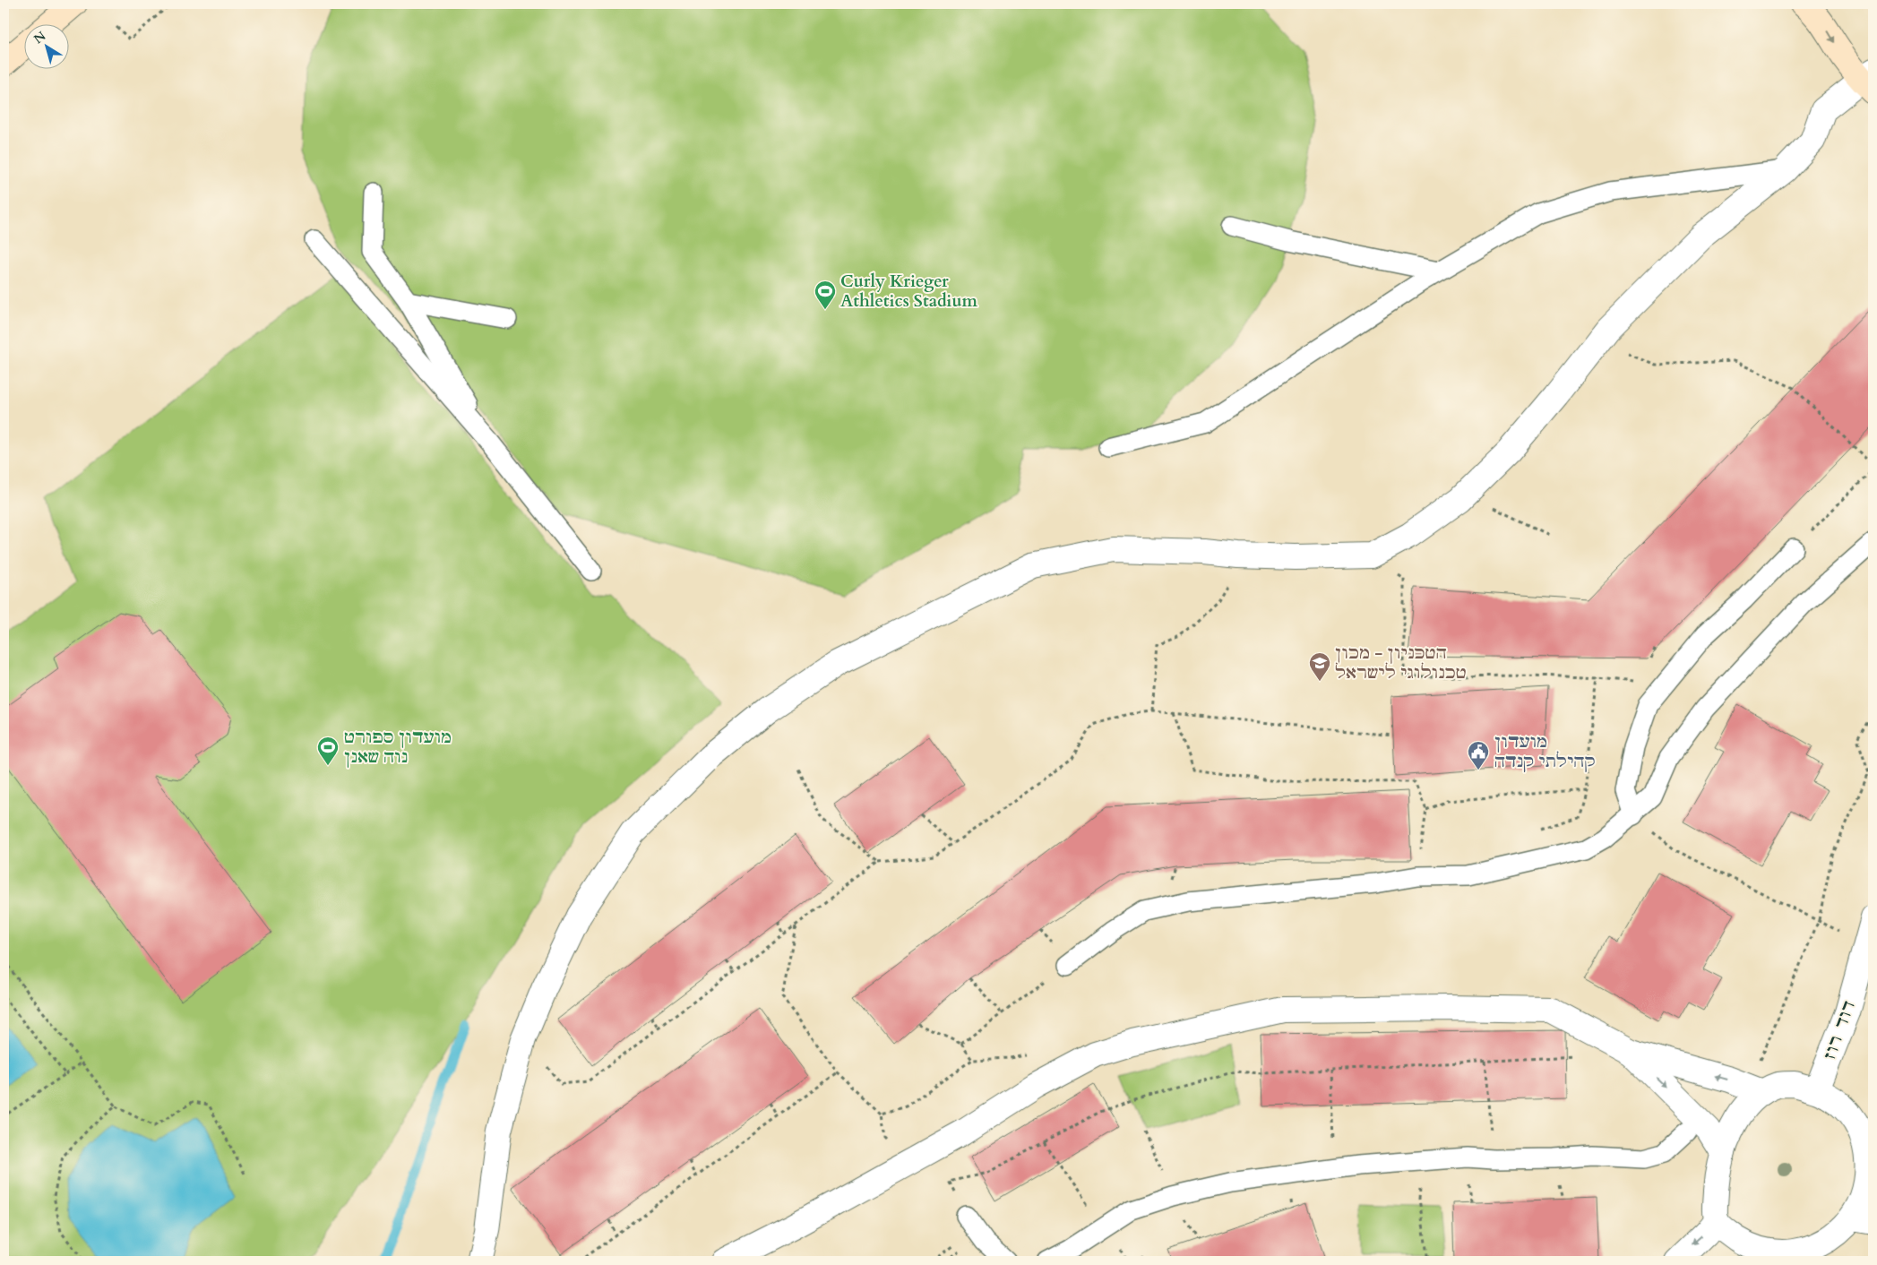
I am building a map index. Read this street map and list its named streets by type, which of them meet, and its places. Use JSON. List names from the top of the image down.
{
  "streets": {
    "street": ["דוד רוז"]
  },
  "places": {
    "sports": ["Curly Krieger Athletics Stadium", "מועדון ספורט נוה שאנן"],
    "school or university": ["הטכניון - מכון טכנולוגי לישראל"],
    "public building": ["מועדון קהילתי קנדה"]
  },
  "north": "top left"
}
